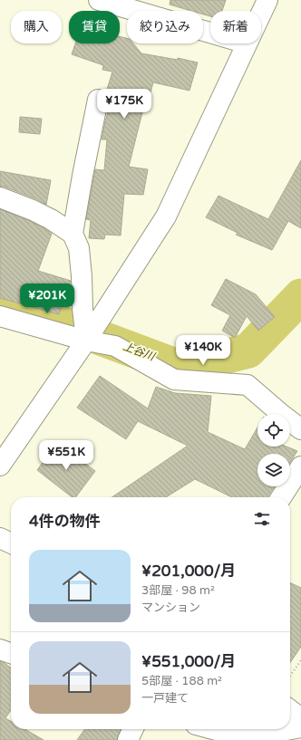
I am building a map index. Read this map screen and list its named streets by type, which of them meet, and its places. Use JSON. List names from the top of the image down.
{
  "water": ["上谷川"],
  "page": {
    "chip": [
      "購入",
      "賃貸",
      "絞り込み",
      "新着"
    ],
    "price": [
      "¥175K",
      "¥201K",
      "¥140K",
      "¥551K"
    ],
    "heading": "4件の物件",
    "list": [
      {
        "name": "¥201,000/月",
        "note": "3部屋 · 98 m² · マンション"
      },
      {
        "name": "¥551,000/月",
        "note": "5部屋 · 188 m² · 一戸建て"
      }
    ]
  }
}
